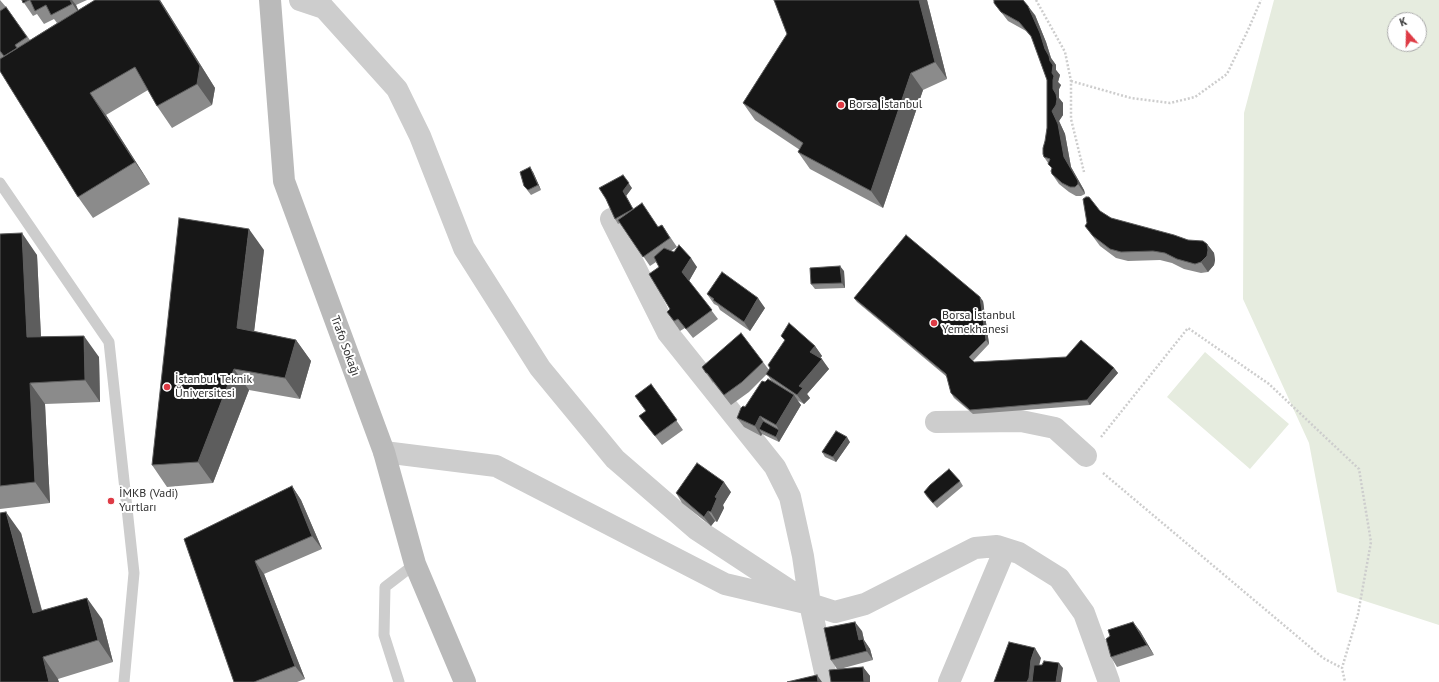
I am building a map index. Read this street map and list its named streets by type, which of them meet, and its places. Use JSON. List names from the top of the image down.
{
  "streets": {
    "street": ["Trafo Sokağı"]
  },
  "places": [
    "Borsa İstanbul",
    "Borsa İstanbul Yemekhanesi",
    "İstanbul Teknik Üniversitesi",
    "İMKB (Vadi) Yurtları"
  ],
  "north": "top"
}
